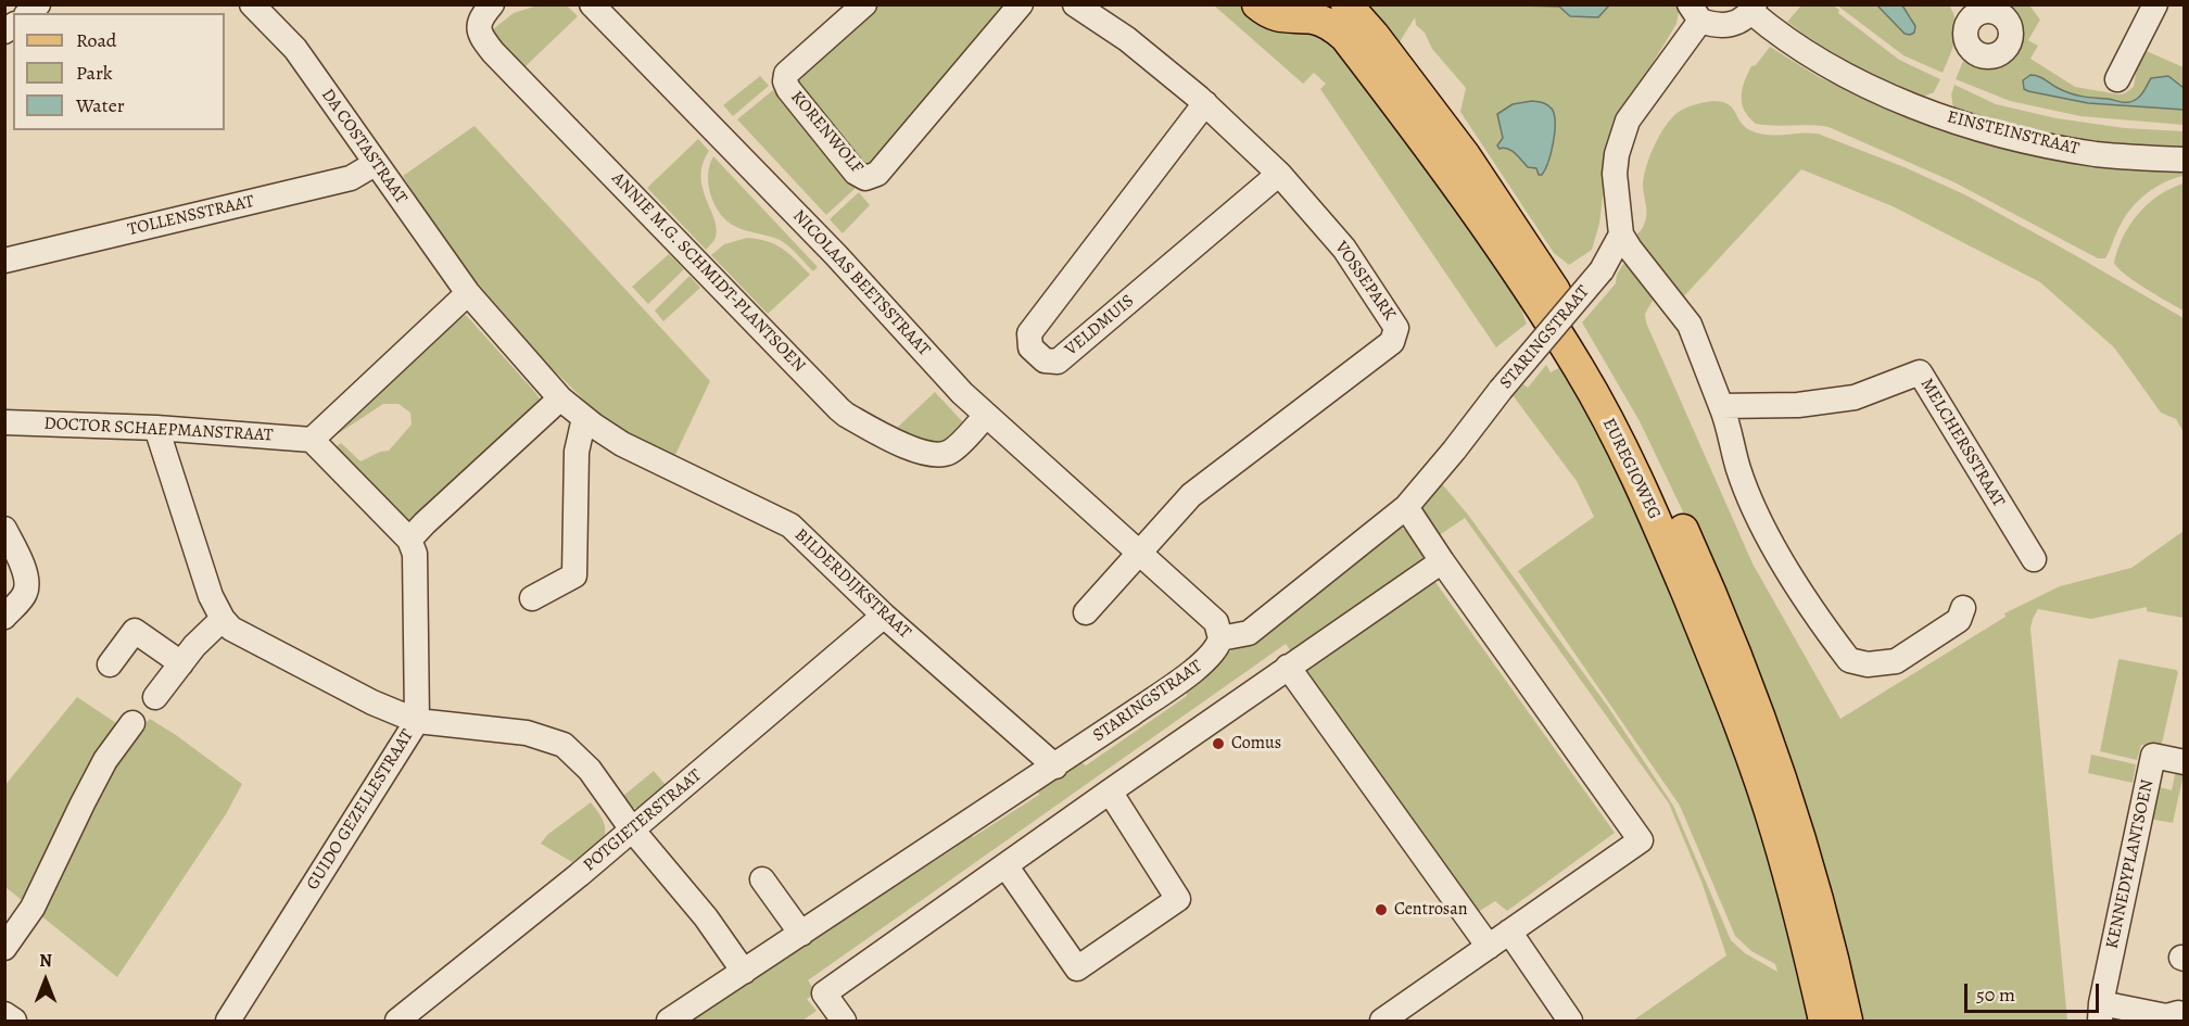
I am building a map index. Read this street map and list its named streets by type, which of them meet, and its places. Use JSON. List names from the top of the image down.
{
  "streets": {
    "main road": ["EUREGIOWEG"],
    "street": [
      "KORENWOLF",
      "EINSTEINSTRAAT",
      "DA COSTASTRAAT",
      "TOLLENSSTRAAT",
      "ANNIE M.G. SCHMIDT-PLANTSOEN",
      "VOSSEPARK",
      "NICOLAAS BEETSSTRAAT",
      "VELDMUIS",
      "STARINGSTRAAT",
      "DOCTOR SCHAEPMANSTRAAT",
      "MELCHERSSTRAAT",
      "BILDERDIJKSTRAAT",
      "GUIDO GEZELLESTRAAT",
      "POTGIETERSTRAAT",
      "KENNEDYPLANTSOEN"
    ]
  },
  "crossings": [
    ["DA COSTASTRAAT", "TOLLENSSTRAAT"],
    ["DA COSTASTRAAT", "BILDERDIJKSTRAAT"],
    ["ANNIE M.G. SCHMIDT-PLANTSOEN", "NICOLAAS BEETSSTRAAT"],
    ["VOSSEPARK", "NICOLAAS BEETSSTRAAT"],
    ["VOSSEPARK", "VELDMUIS"],
    ["NICOLAAS BEETSSTRAAT", "STARINGSTRAAT"],
    ["STARINGSTRAAT", "BILDERDIJKSTRAAT"],
    ["BILDERDIJKSTRAAT", "POTGIETERSTRAAT"]
  ],
  "places": ["Comus", "Centrosan"],
  "legend": ["Road", "Park", "Water"],
  "scale_bar": "50 m",
  "north": "top"
}
